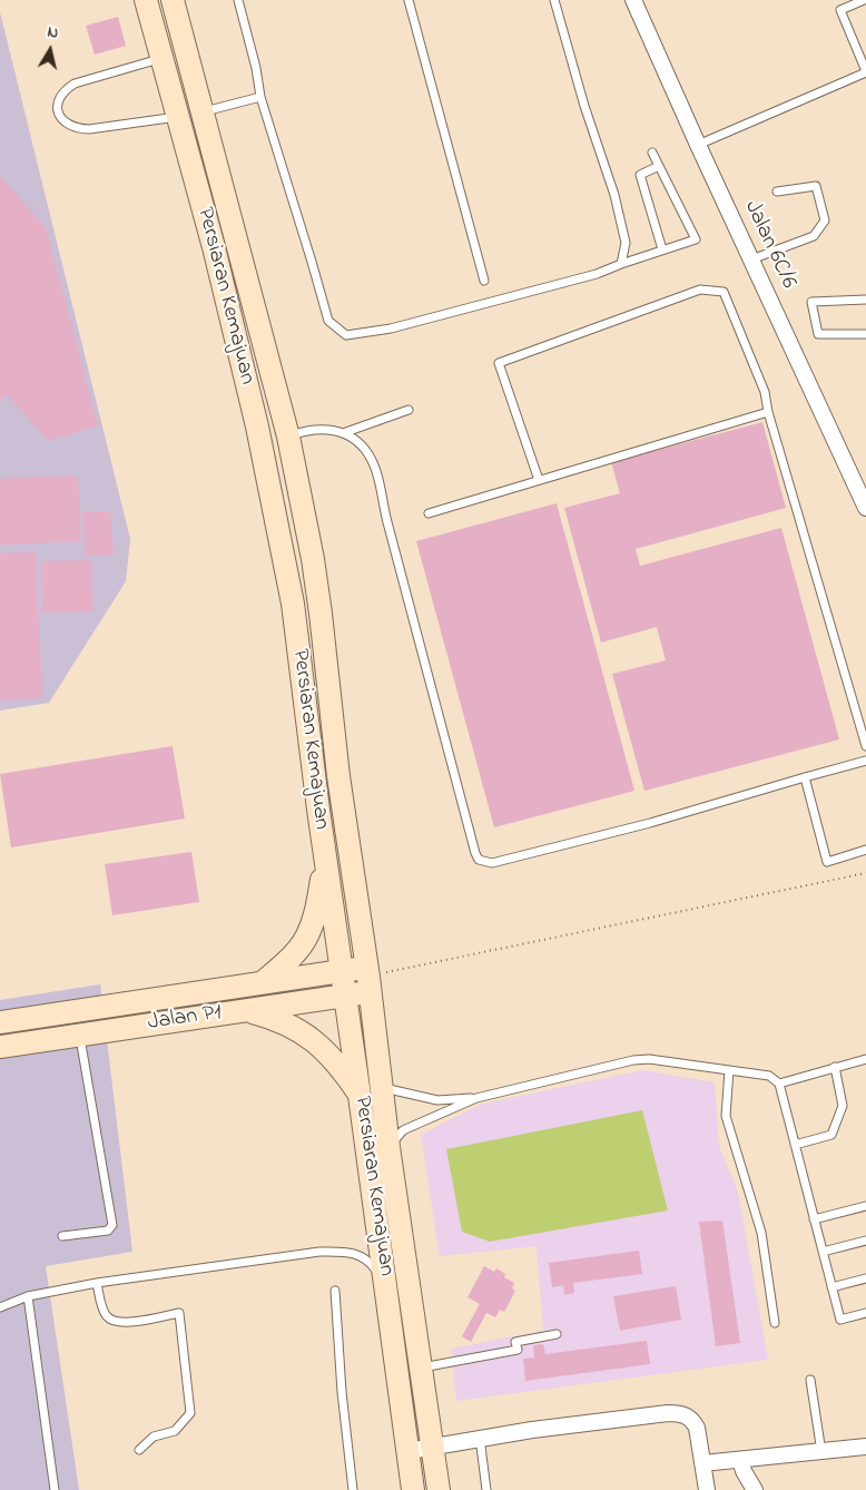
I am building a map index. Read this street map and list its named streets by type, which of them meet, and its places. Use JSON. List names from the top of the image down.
{
  "streets": {
    "main road": ["Persiaran Kemajuan", "Jalan P1"],
    "street": ["Jalan 6C/6"]
  },
  "crossings": [
    ["Persiaran Kemajuan", "Jalan P1"]
  ],
  "north": "top"
}
